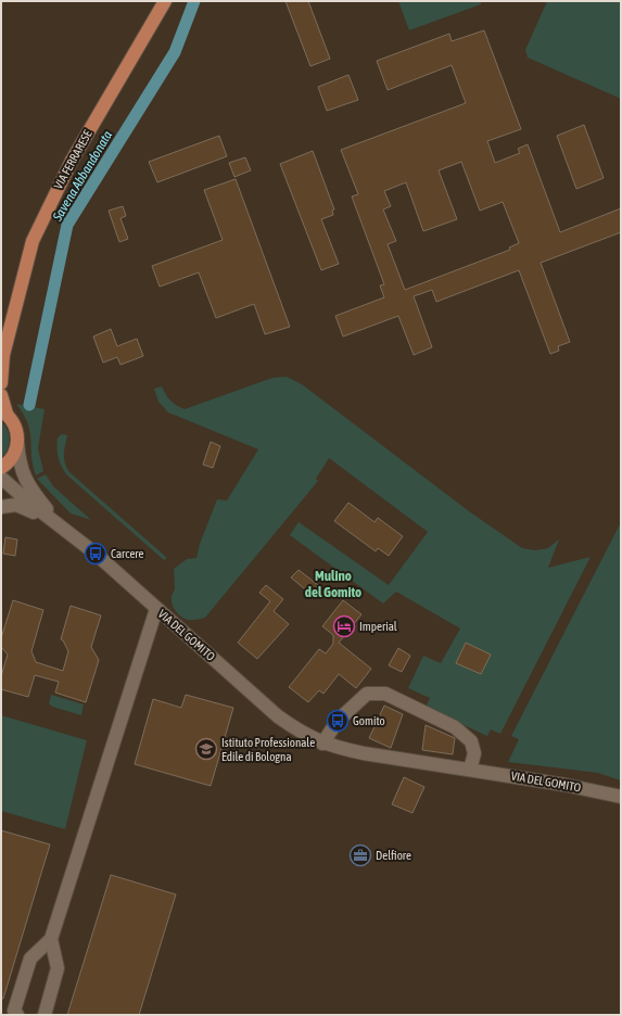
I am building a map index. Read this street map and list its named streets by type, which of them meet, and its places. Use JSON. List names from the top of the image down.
{
  "streets": {
    "main road": ["VIA FERRARESE"],
    "street": ["VIA DEL GOMITO"]
  },
  "districts": ["Mulino del Gomito"],
  "water": ["Savena Abbandonata"],
  "places": {
    "bus stop": ["Carcere", "Gomito"],
    "hotel": ["Imperial"],
    "school or university": ["Istituto Professionale Edile di Bologna"],
    "office": ["Delfiore"]
  }
}
